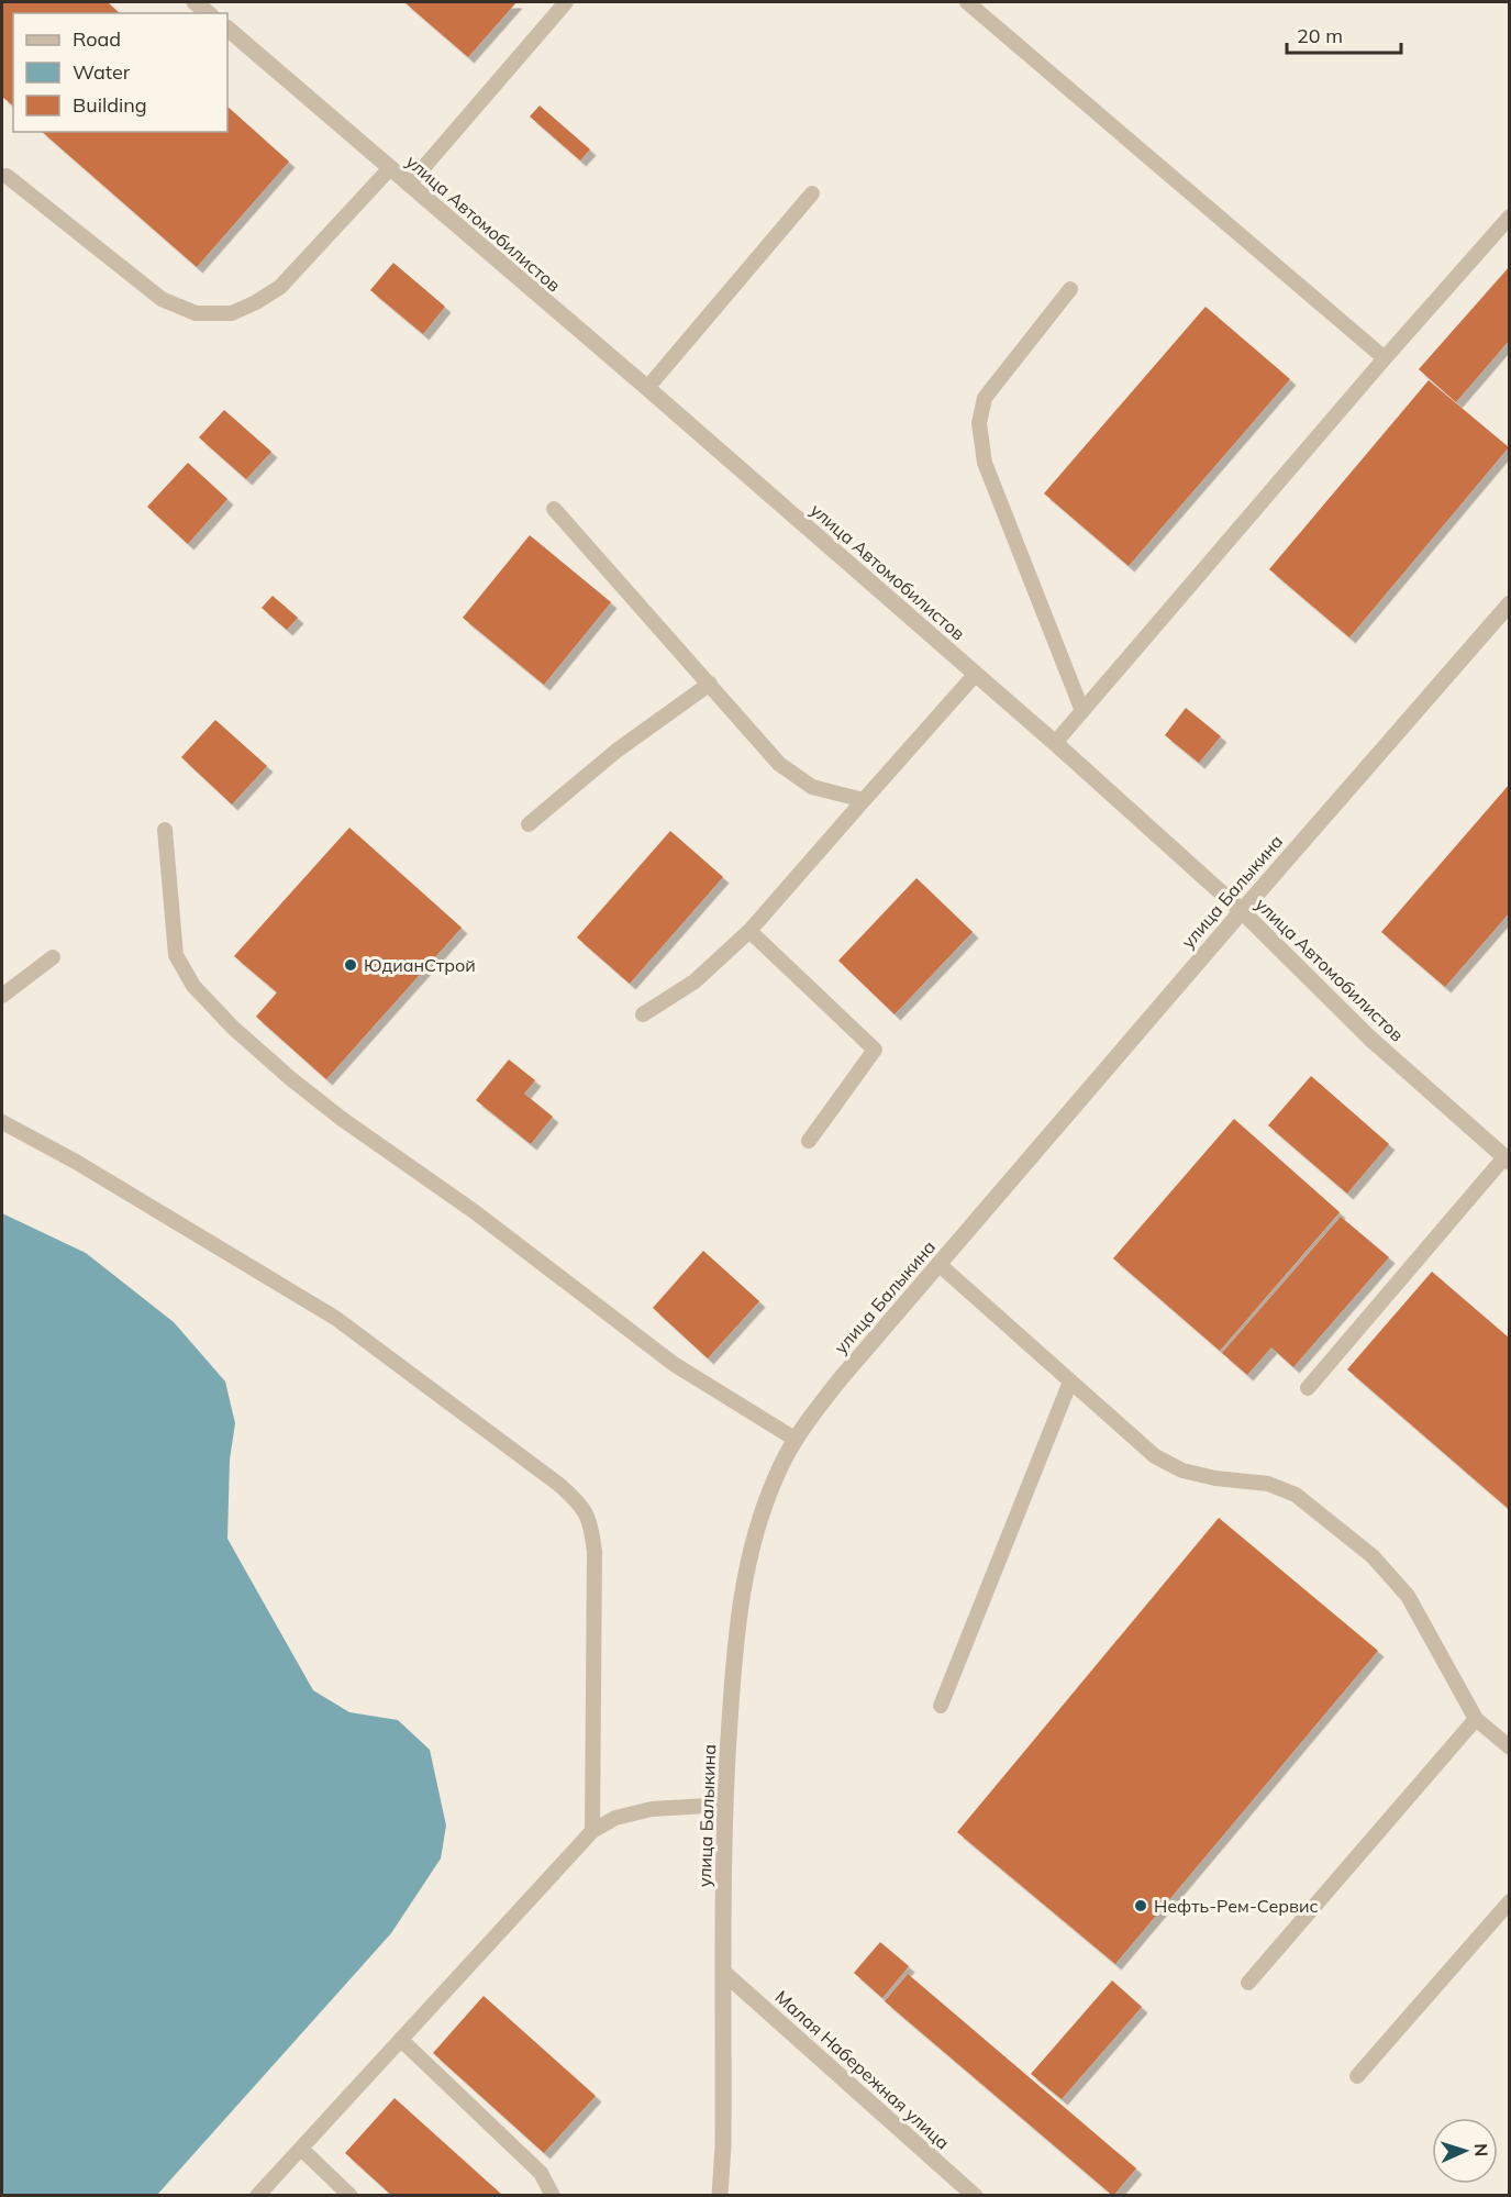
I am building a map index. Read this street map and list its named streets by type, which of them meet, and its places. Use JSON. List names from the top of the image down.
{
  "streets": {
    "street": ["улица Автомобилистов", "улица Балыкина", "Малая Набережная улица"]
  },
  "crossings": [
    ["улица Автомобилистов", "улица Балыкина"],
    ["улица Балыкина", "Малая Набережная улица"]
  ],
  "places": ["ЮдианСтрой", "Нефть-Рем-Сервис"],
  "legend": ["Road", "Water", "Building"],
  "scale_bar": "20 m",
  "north": "right"
}
